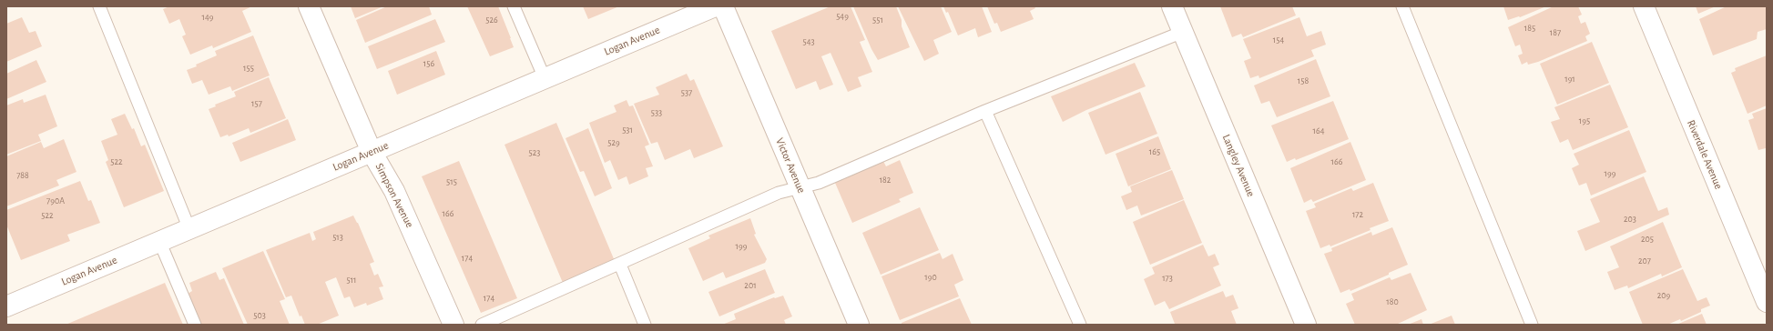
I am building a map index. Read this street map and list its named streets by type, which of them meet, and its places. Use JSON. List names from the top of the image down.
{
  "streets": {
    "street": [
      "Logan Avenue",
      "Riverdale Avenue",
      "Victor Avenue",
      "Langley Avenue",
      "Simpson Avenue"
    ]
  },
  "crossings": [
    ["Logan Avenue", "Simpson Avenue"]
  ],
  "house_numbers": [
    "549",
    "149",
    "526",
    "551",
    "185",
    "187",
    "154",
    "543",
    "156",
    "155",
    "191",
    "158",
    "537",
    "157",
    "533",
    "195",
    "531",
    "164",
    "529",
    "165",
    "523",
    "522",
    "166",
    "199",
    "788",
    "182",
    "515",
    "790A",
    "166",
    "172",
    "522",
    "203",
    "513",
    "205",
    "199",
    "174",
    "207",
    "190",
    "173",
    "511",
    "201",
    "209",
    "174",
    "180",
    "503"
  ]
}
